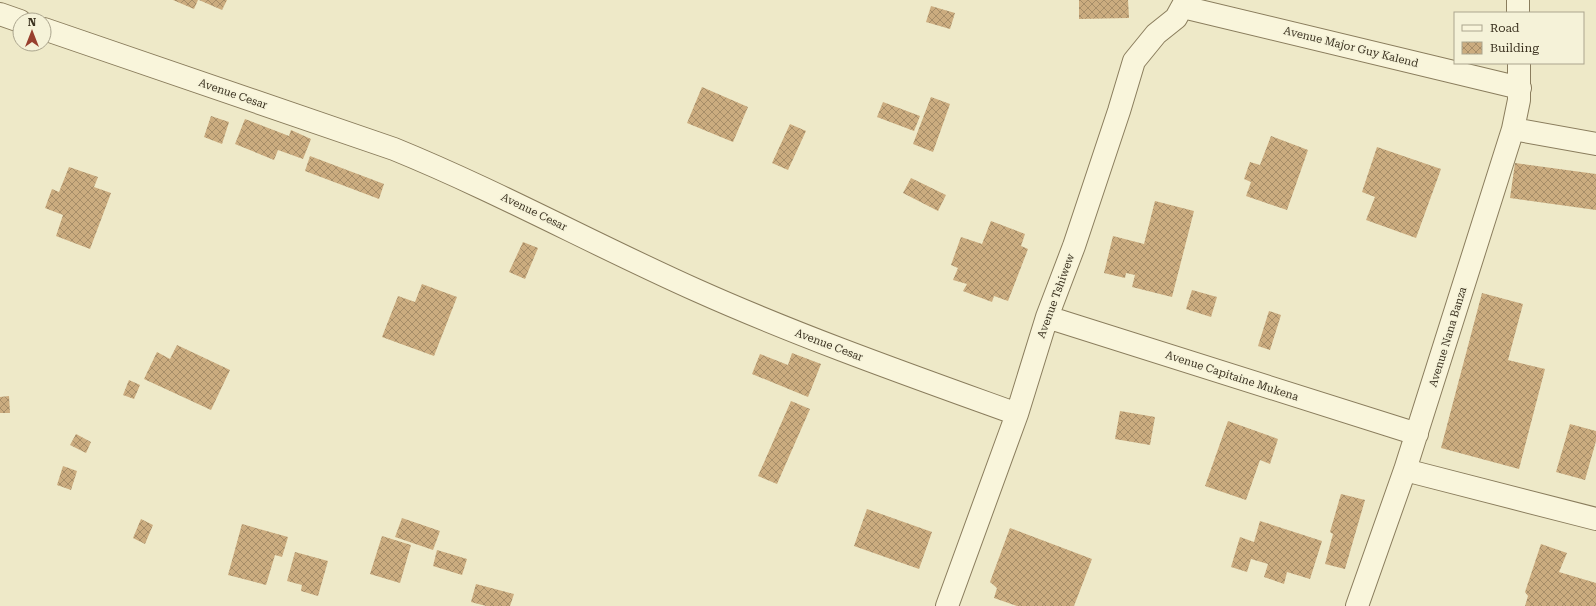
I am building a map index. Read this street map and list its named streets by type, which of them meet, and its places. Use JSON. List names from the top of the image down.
{
  "streets": {
    "street": [
      "Avenue Major Guy Kalend",
      "Avenue Cesar",
      "Avenue Tshiwew",
      "Avenue Nana Banza",
      "Avenue Capitaine Mukena"
    ]
  },
  "crossings": [
    ["Avenue Major Guy Kalend", "Avenue Tshiwew"],
    ["Avenue Major Guy Kalend", "Avenue Nana Banza"],
    ["Avenue Cesar", "Avenue Tshiwew"],
    ["Avenue Tshiwew", "Avenue Capitaine Mukena"],
    ["Avenue Nana Banza", "Avenue Capitaine Mukena"]
  ],
  "legend": ["Road", "Building"],
  "north": "top"
}
